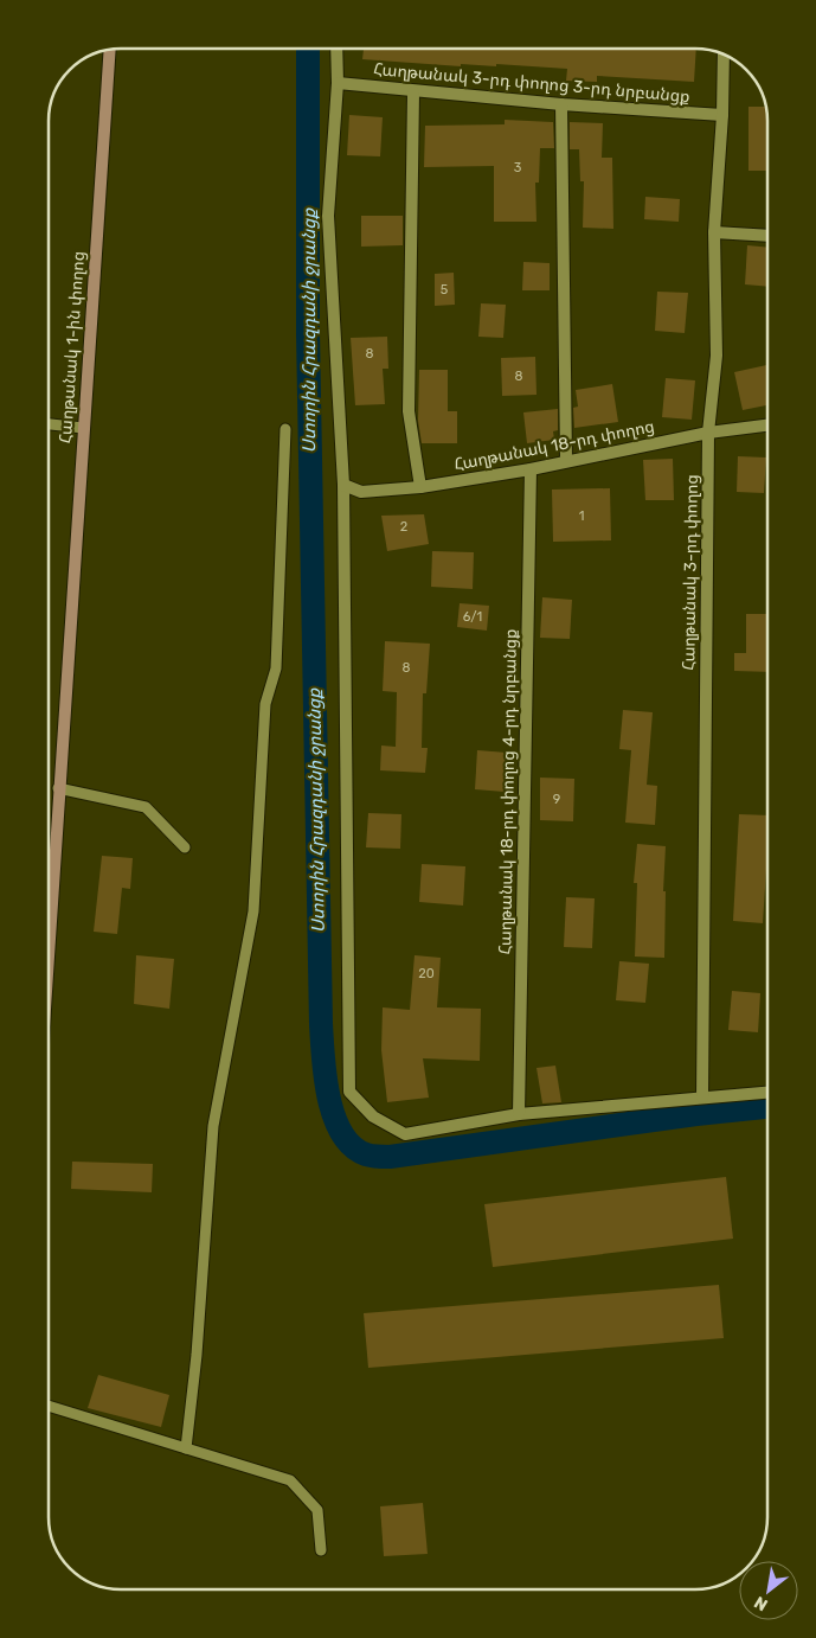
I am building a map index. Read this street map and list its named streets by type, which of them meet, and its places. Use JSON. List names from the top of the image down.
{
  "streets": {
    "main road": ["Հաղթանակ 1-ին փողոց"],
    "street": [
      "Հաղթանակ 3-րդ փողոց 3-րդ նրբանցք",
      "Հաղթանակ 18-րդ փողոց",
      "Հաղթանակ 3-րդ փողոց",
      "Հաղթանակ 18-րդ փողոց 4-րդ նրբանցք"
    ]
  },
  "crossings": [
    ["Հաղթանակ 3-րդ փողոց 3-րդ նրբանցք", "Հաղթանակ 3-րդ փողոց"],
    ["Հաղթանակ 18-րդ փողոց", "Հաղթանակ 3-րդ փողոց"],
    ["Հաղթանակ 18-րդ փողոց", "Հաղթանակ 18-րդ փողոց 4-րդ նրբանցք"]
  ],
  "water": ["Ստորին Հրազդանի ջրանցք"],
  "house_numbers": [
    "3",
    "5",
    "8",
    "8",
    "1",
    "2",
    "6/1",
    "8",
    "9",
    "20"
  ],
  "north": "bottom left"
}
